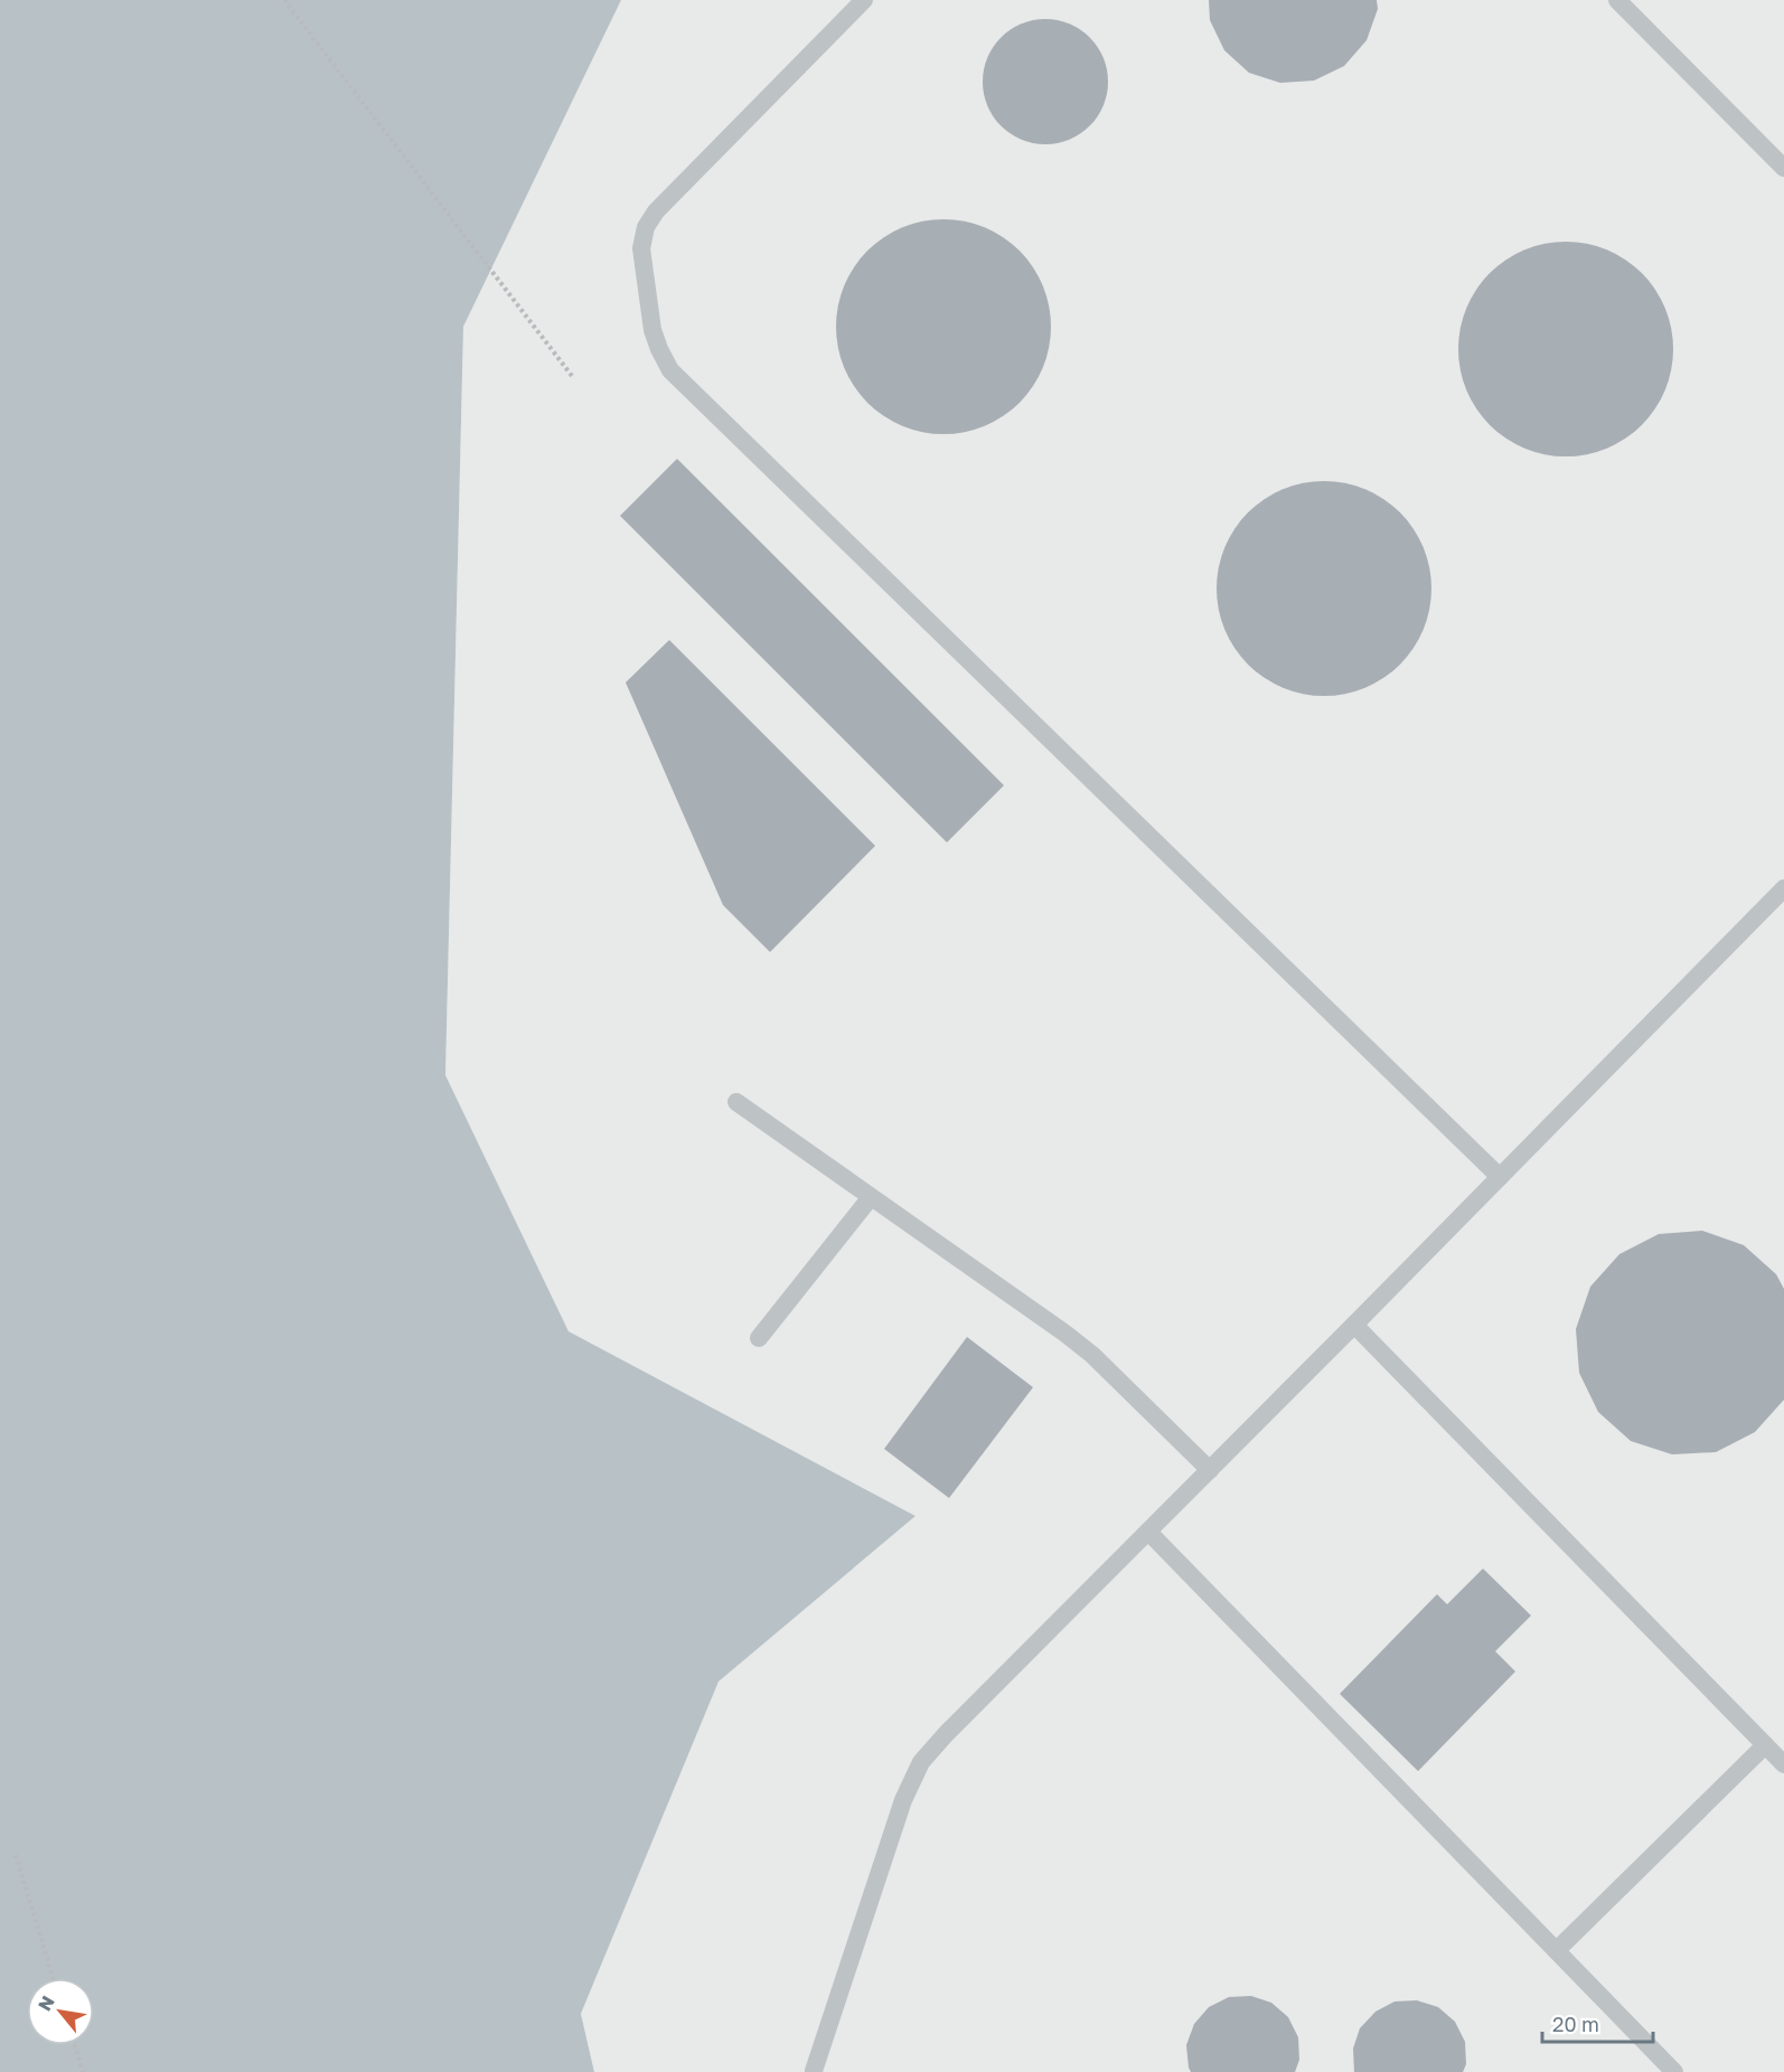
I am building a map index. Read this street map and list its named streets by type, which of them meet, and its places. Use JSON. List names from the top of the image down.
{
  "scale_bar": "20 m",
  "north": "top left"
}
